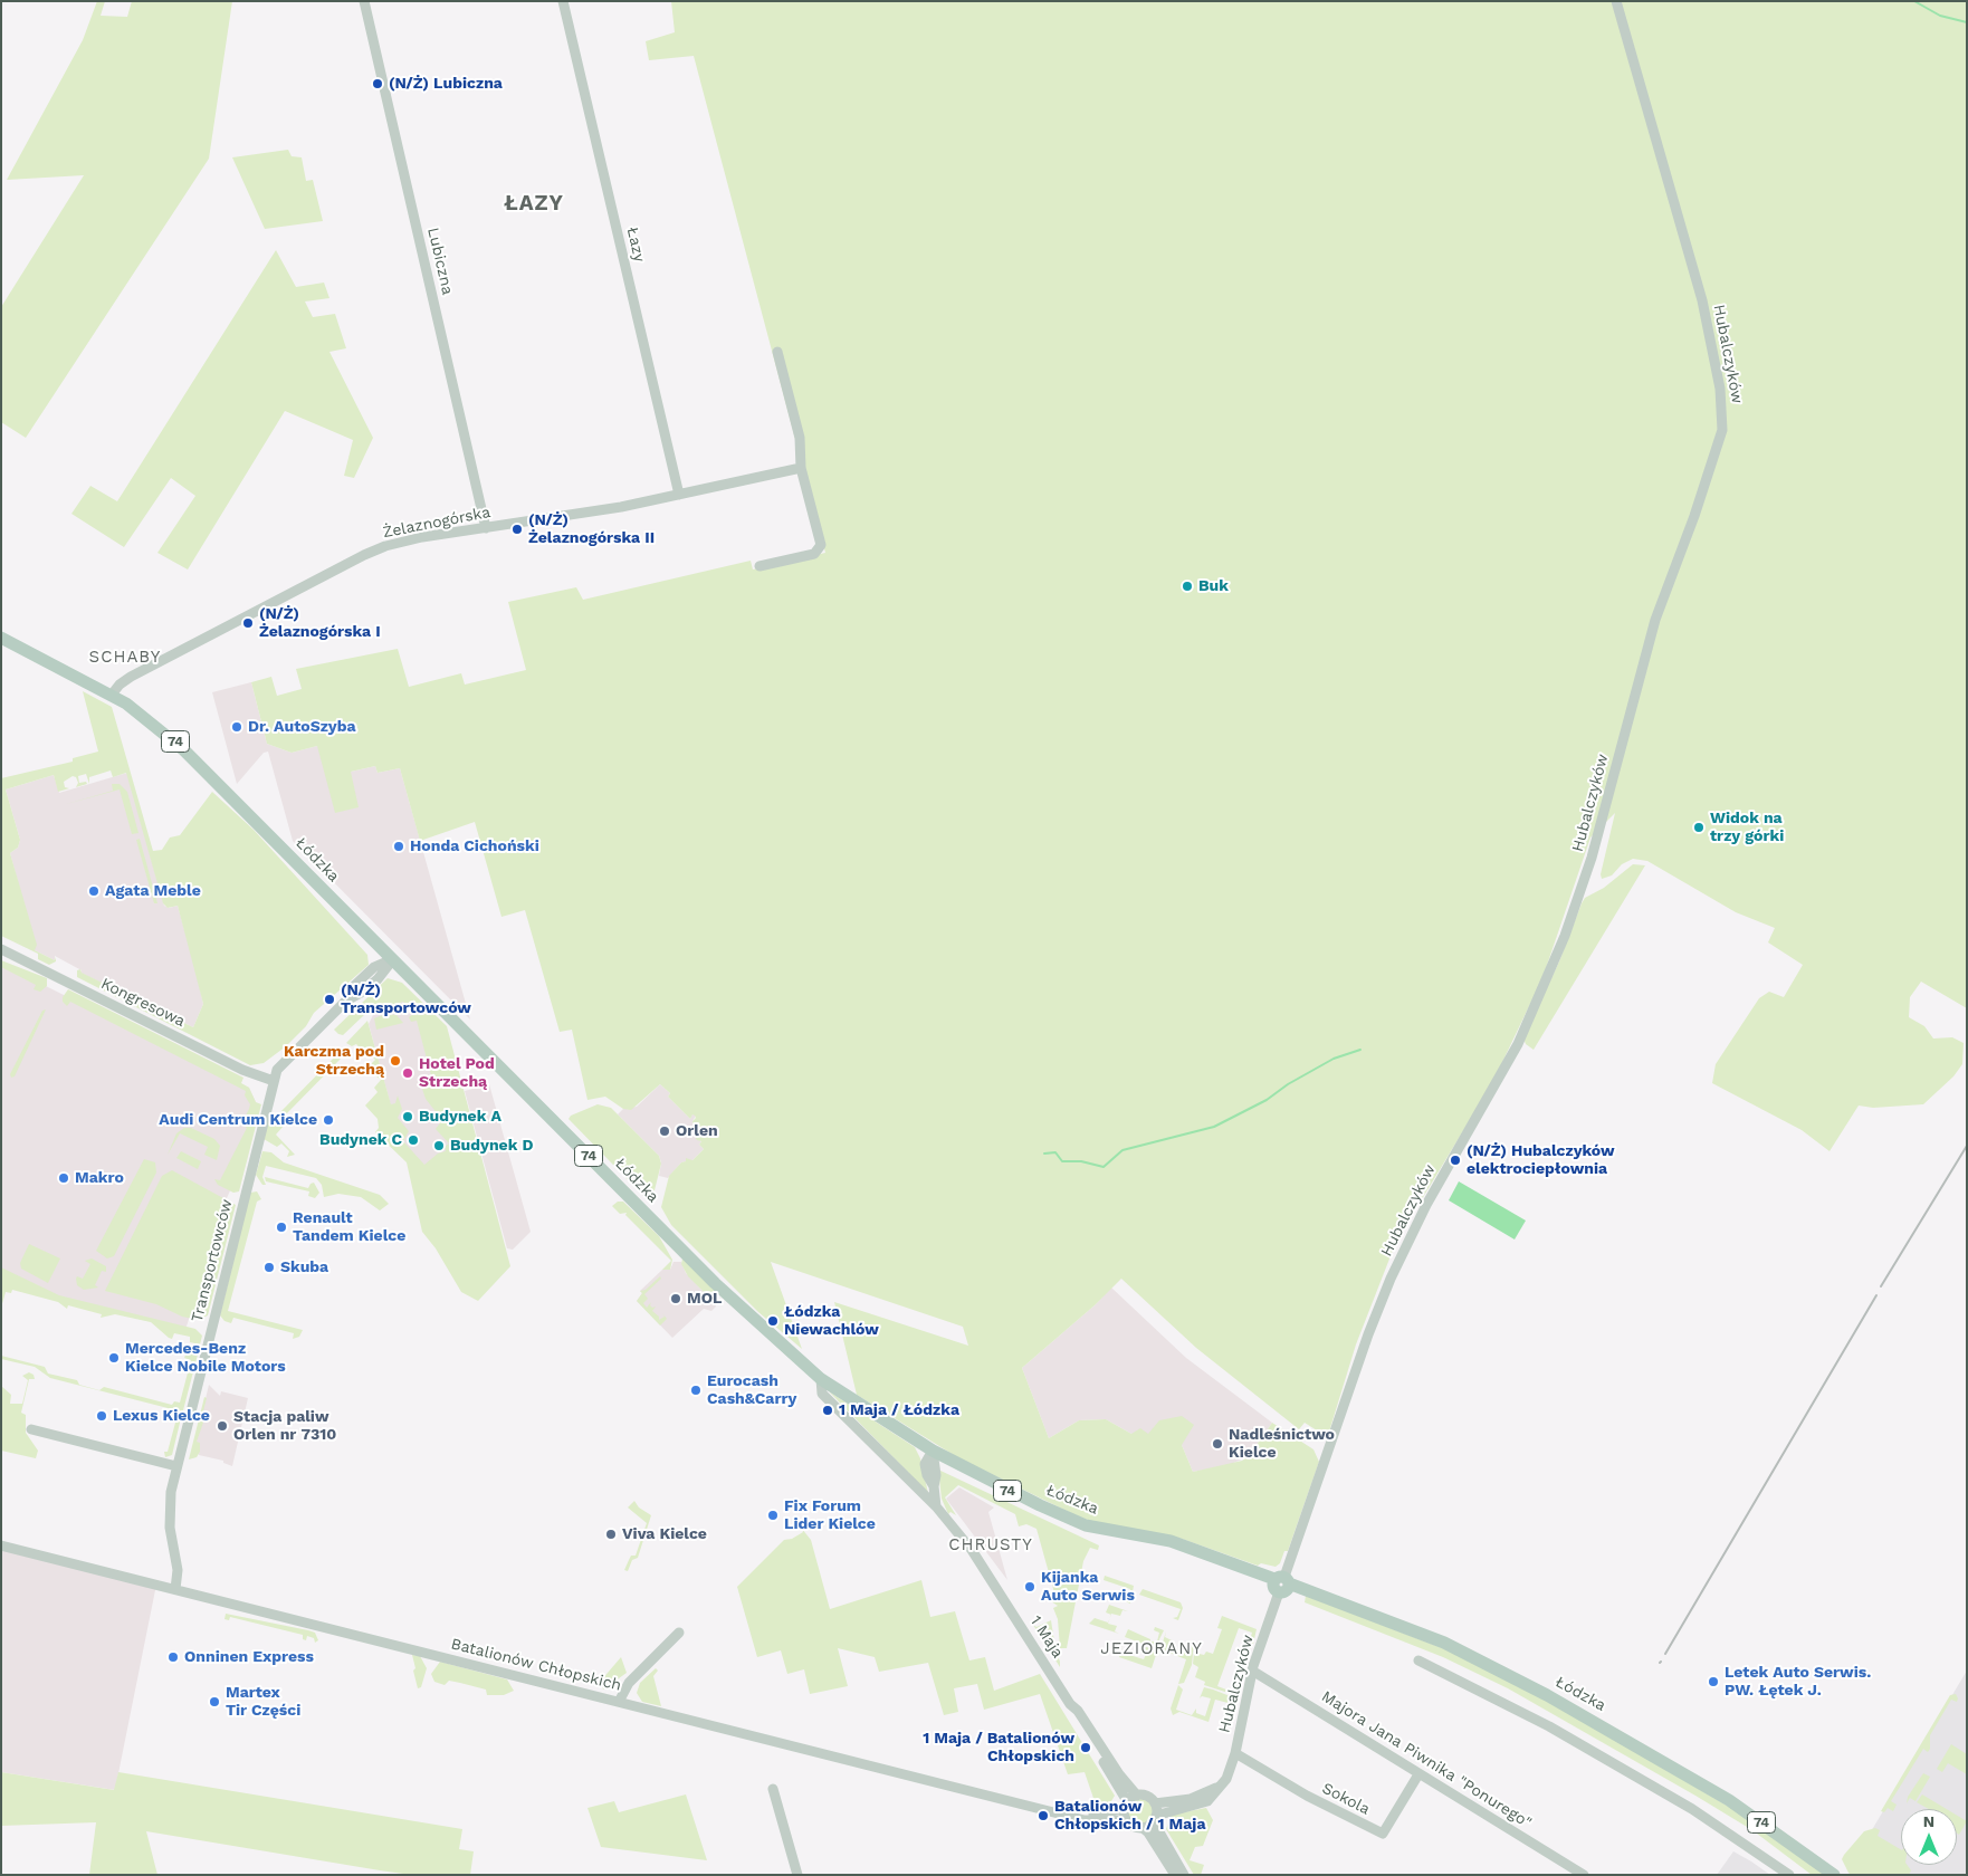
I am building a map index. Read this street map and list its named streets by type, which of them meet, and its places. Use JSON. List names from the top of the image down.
{
  "streets": {
    "main road": ["74", "Łódzka"],
    "street": [
      "Łazy",
      "Lubiczna",
      "Hubalczyków",
      "Żelaznogórska",
      "Kongresowa",
      "Transportowców",
      "1 Maja",
      "Batalionów Chłopskich",
      "Majora Jana Piwnika \"Ponurego\"",
      "Sokola"
    ]
  },
  "crossings": [
    ["Łazy", "Żelaznogórska"],
    ["Lubiczna", "Żelaznogórska"],
    ["Hubalczyków", "Łódzka"],
    ["Hubalczyków", "1 Maja"],
    ["Hubalczyków", "Batalionów Chłopskich"],
    ["Hubalczyków", "Majora Jana Piwnika \"Ponurego\""],
    ["Hubalczyków", "Sokola"],
    ["Żelaznogórska", "Łódzka"],
    ["Łódzka", "Transportowców"],
    ["Łódzka", "1 Maja"],
    ["Kongresowa", "Transportowców"],
    ["Transportowców", "Batalionów Chłopskich"],
    ["1 Maja", "Batalionów Chłopskich"],
    ["Majora Jana Piwnika \"Ponurego\"", "Sokola"]
  ],
  "districts": [
    "ŁAZY",
    "SCHABY",
    "CHRUSTY",
    "JEZIORANY"
  ],
  "places": [
    "(N/Ż) Lubiczna",
    "(N/Ż) Żelaznogórska II",
    "Buk",
    "(N/Ż) Żelaznogórska I",
    "Dr. AutoSzyba",
    "Widok na trzy górki",
    "Honda Cichoński",
    "Agata Meble",
    "(N/Ż) Transportowców",
    "Karczma pod Strzechą",
    "Hotel Pod Strzechą",
    "Budynek A",
    "Audi Centrum Kielce",
    "Orlen",
    "Budynek C",
    "Budynek D",
    "(N/Ż) Hubalczyków elektrociepłownia",
    "Makro",
    "Renault Tandem Kielce",
    "Skuba",
    "MOL",
    "Łódzka Niewachlów",
    "Mercedes-Benz Kielce Nobile Motors",
    "Eurocash Cash&Carry",
    "1 Maja / Łódzka",
    "Lexus Kielce",
    "Stacja paliw Orlen nr 7310",
    "Nadleśnictwo Kielce",
    "Fix Forum Lider Kielce",
    "Viva Kielce",
    "Kijanka Auto Serwis",
    "Onninen Express",
    "Letek Auto Serwis. PW. Łętek J.",
    "Martex Tir Części",
    "1 Maja / Batalionów Chłopskich",
    "Batalionów Chłopskich / 1 Maja"
  ],
  "north": "top"
}
